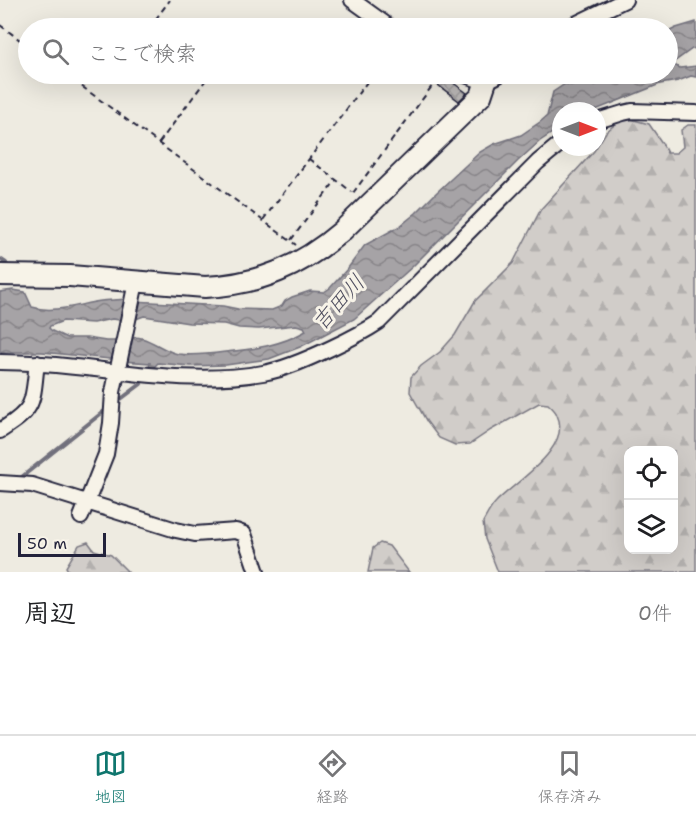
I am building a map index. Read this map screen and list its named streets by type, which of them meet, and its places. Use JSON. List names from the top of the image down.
{
  "water": ["吉田川"],
  "scale_bar": "50 m",
  "north": "right",
  "page": {
    "search": "ここで検索",
    "scale": "50 m",
    "heading": ["周辺", "0件"],
    "nav": ["地図", "経路", "保存済み"]
  }
}
